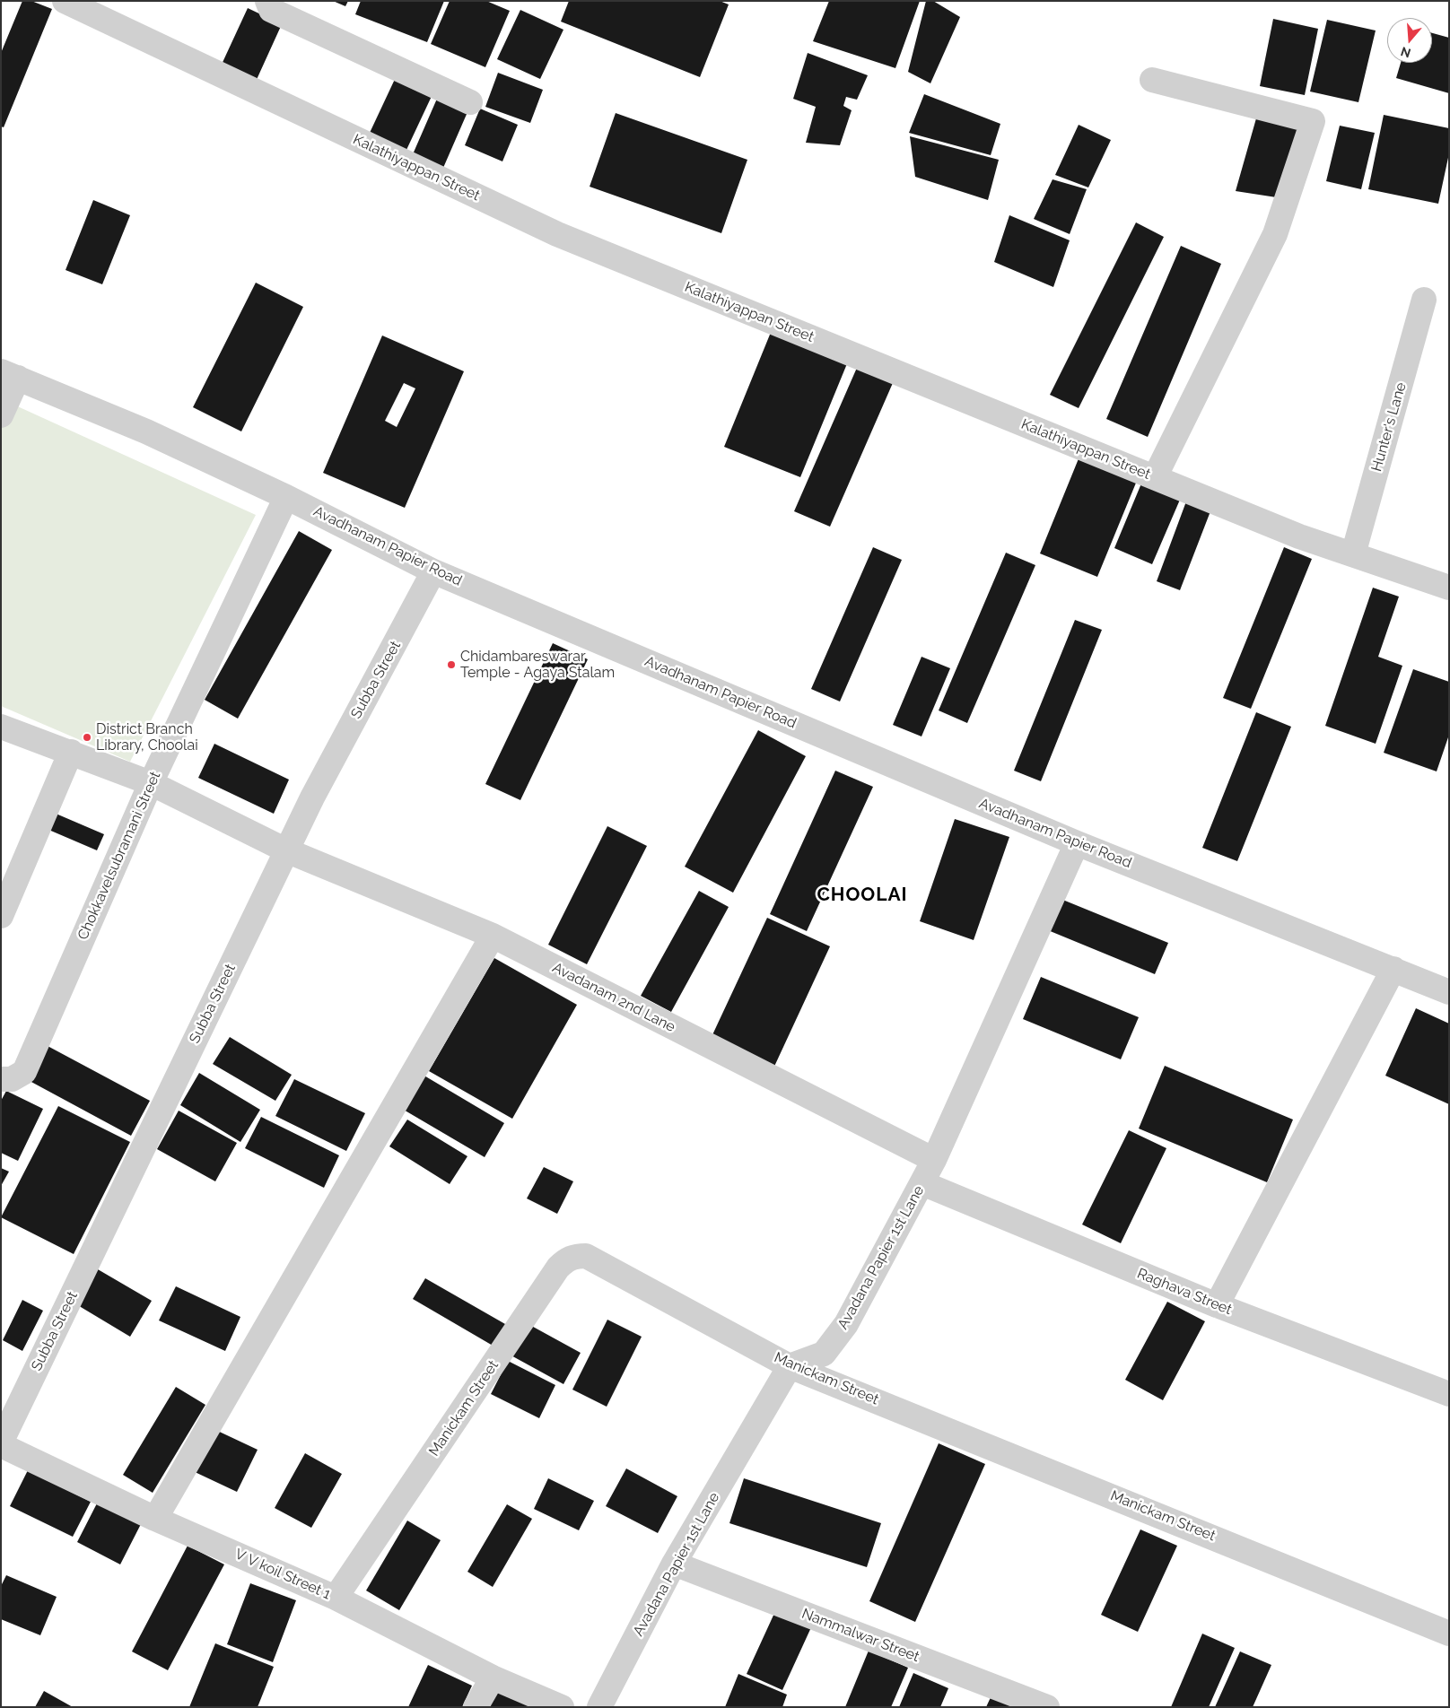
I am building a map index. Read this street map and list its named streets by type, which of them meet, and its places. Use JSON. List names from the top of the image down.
{
  "streets": {
    "street": [
      "Kalathiyappan Street",
      "Hunter's Lane",
      "Avadhanam Papier Road",
      "Subba Street",
      "Chokkavelsubramani Street",
      "Avadanam 2nd Lane",
      "Avadana Papier 1st Lane",
      "Raghava Street",
      "Manickam Street",
      "V V koil Street 1",
      "Nammalwar Street"
    ]
  },
  "crossings": [
    ["Kalathiyappan Street", "Hunter's Lane"],
    ["Avadhanam Papier Road", "Subba Street"],
    ["Avadhanam Papier Road", "Chokkavelsubramani Street"],
    ["Avadhanam Papier Road", "Avadana Papier 1st Lane"],
    ["Subba Street", "Avadanam 2nd Lane"],
    ["Subba Street", "V V koil Street 1"],
    ["Chokkavelsubramani Street", "Avadanam 2nd Lane"],
    ["Avadanam 2nd Lane", "Avadana Papier 1st Lane"],
    ["Avadana Papier 1st Lane", "Raghava Street"],
    ["Avadana Papier 1st Lane", "Manickam Street"],
    ["Avadana Papier 1st Lane", "Nammalwar Street"],
    ["Manickam Street", "V V koil Street 1"]
  ],
  "districts": ["CHOOLAI"],
  "places": ["Chidambareswarar Temple - Agaya Stalam", "District Branch Library, Choolai"],
  "north": "bottom"
}
